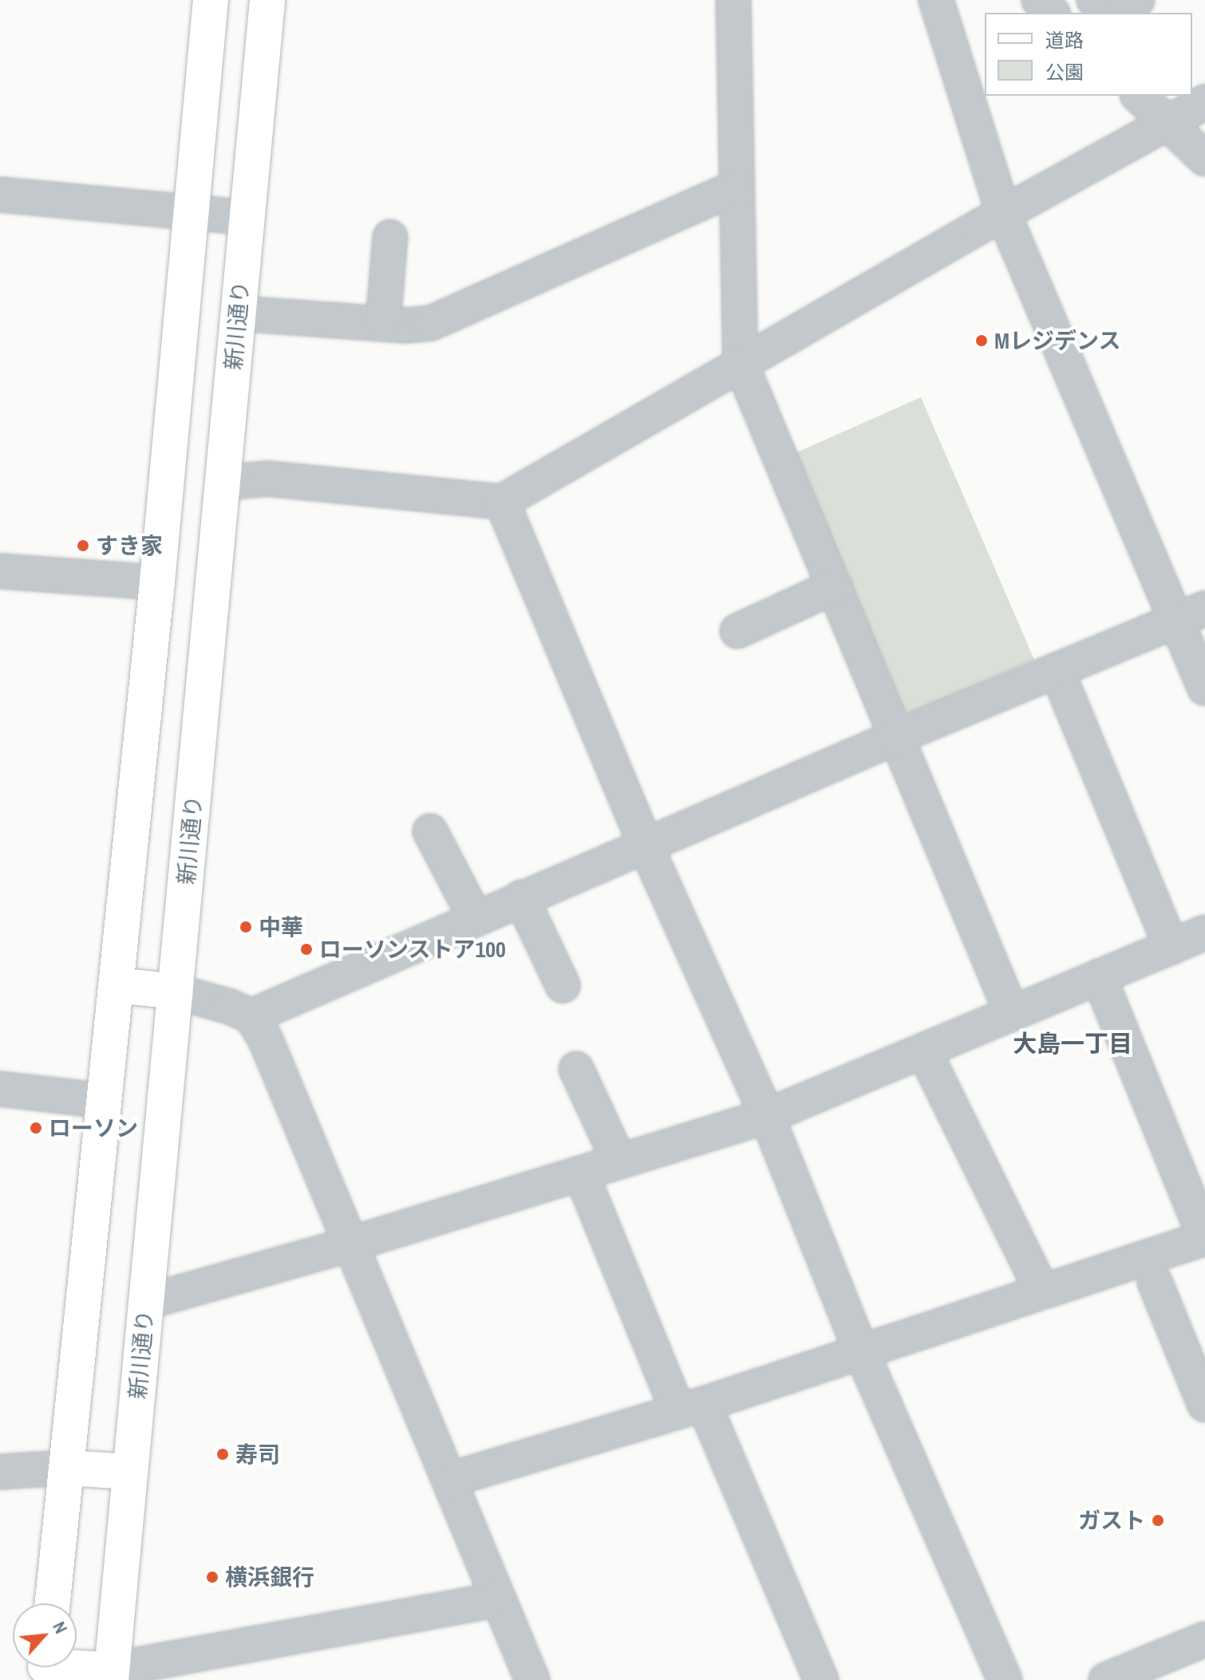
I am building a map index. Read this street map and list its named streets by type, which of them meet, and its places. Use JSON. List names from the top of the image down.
{
  "streets": {
    "main road": ["新川通り"]
  },
  "districts": ["大島一丁目"],
  "places": [
    "Mレジデンス",
    "すき家",
    "中華",
    "ローソンストア100",
    "ローソン",
    "寿司",
    "ガスト",
    "横浜銀行"
  ],
  "legend": ["道路", "公園"],
  "north": "top right"
}
